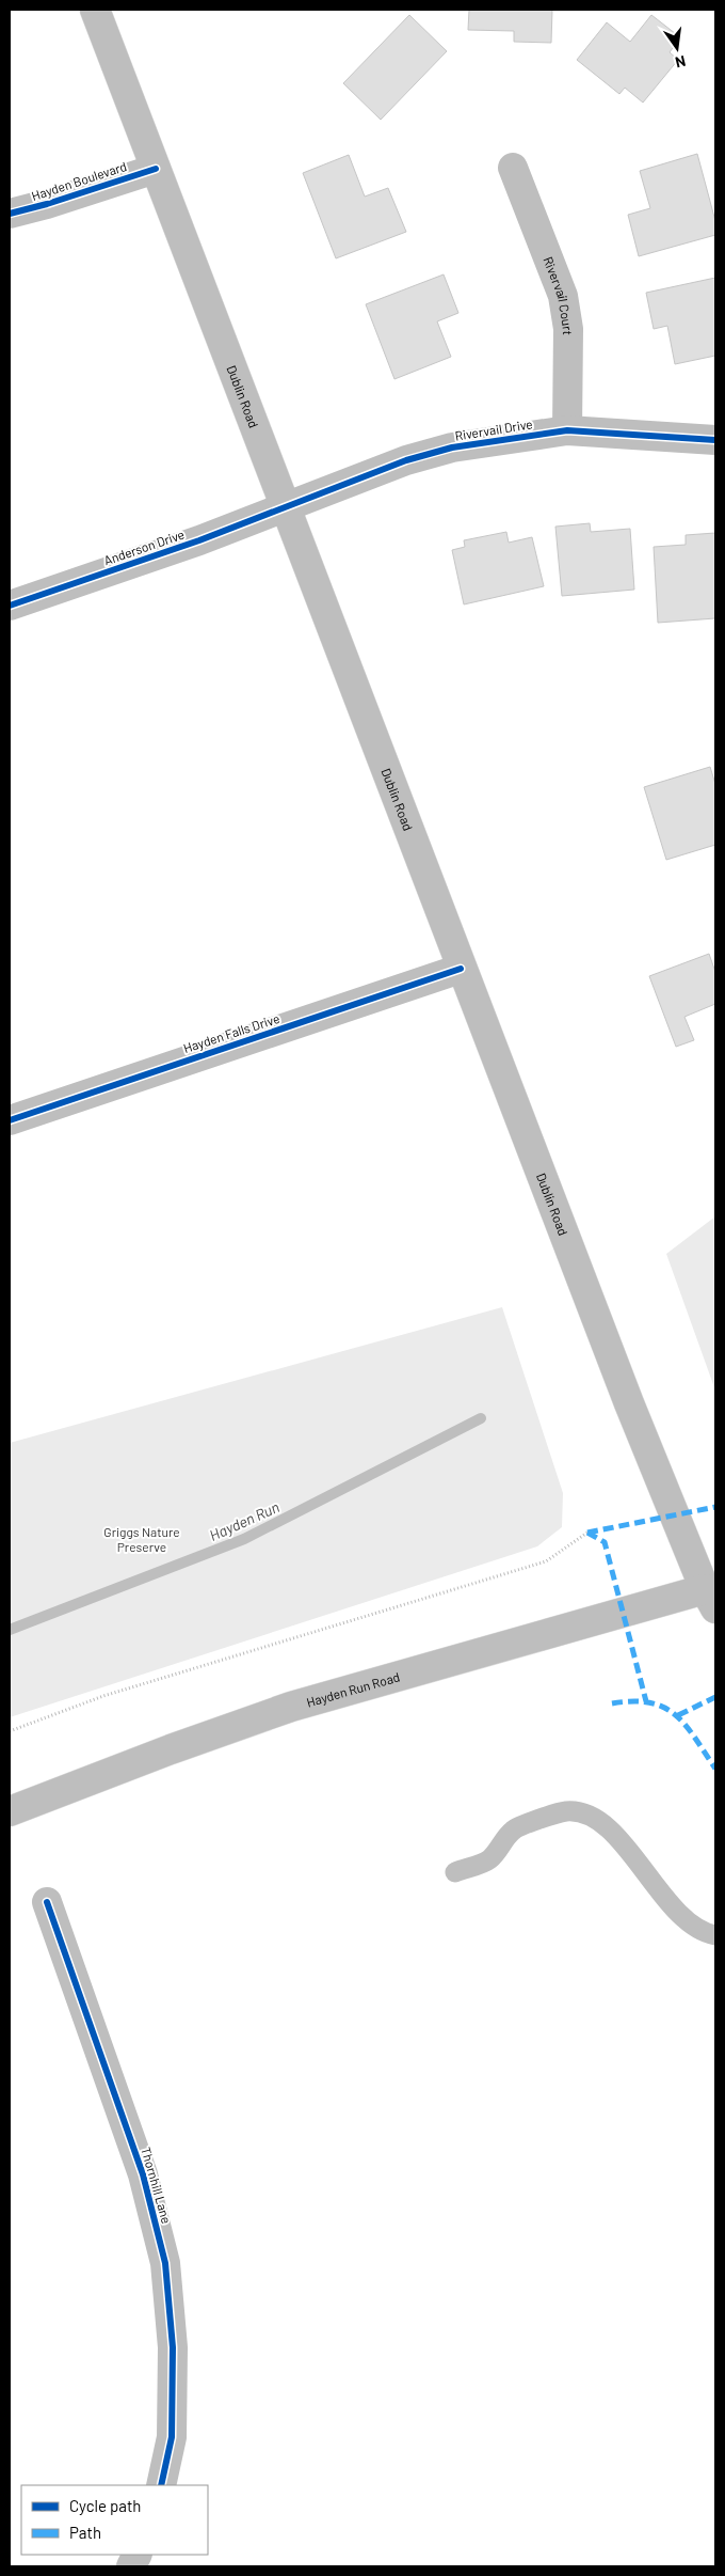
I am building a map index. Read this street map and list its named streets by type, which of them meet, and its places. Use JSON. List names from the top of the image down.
{
  "streets": {
    "main road": [
      "Hayden Boulevard",
      "Rivervail Court",
      "Dublin Road",
      "Rivervail Drive",
      "Anderson Drive",
      "Hayden Falls Drive",
      "Hayden Run Road",
      "Thornhill Lane"
    ]
  },
  "crossings": [
    ["Hayden Boulevard", "Dublin Road"],
    ["Rivervail Court", "Rivervail Drive"],
    ["Dublin Road", "Rivervail Drive"],
    ["Dublin Road", "Anderson Drive"],
    ["Dublin Road", "Hayden Falls Drive"],
    ["Dublin Road", "Hayden Run Road"],
    ["Rivervail Drive", "Anderson Drive"]
  ],
  "water": ["Hayden Run"],
  "parks": ["Griggs Nature Preserve"],
  "legend": ["Cycle path", "Path"],
  "north": "bottom"
}
